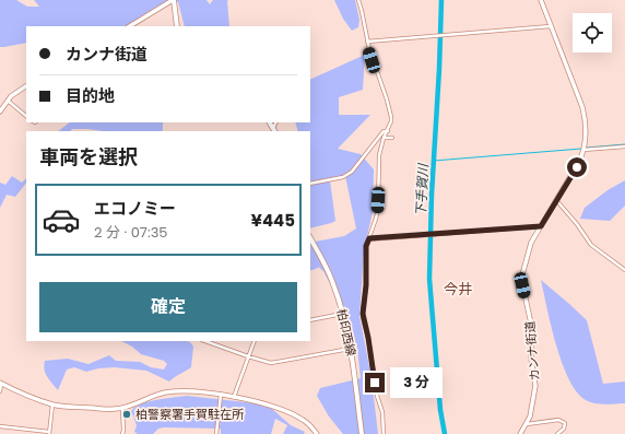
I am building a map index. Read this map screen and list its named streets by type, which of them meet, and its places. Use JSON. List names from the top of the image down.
{
  "streets": {
    "main road": ["柏印西線"],
    "street": ["カンナ街道"]
  },
  "districts": ["今井"],
  "water": ["下手賀川"],
  "places": ["柏警察署手賀駐在所"],
  "page": {
    "banner": ["カンナ街道", "目的地"],
    "heading": "車両を選択",
    "list": [
      {
        "name": "エコノミー",
        "note": "2 分 · 07:35",
        "value": "¥445"
      }
    ],
    "buttons": "確定",
    "bubble": "3 分"
  }
}
